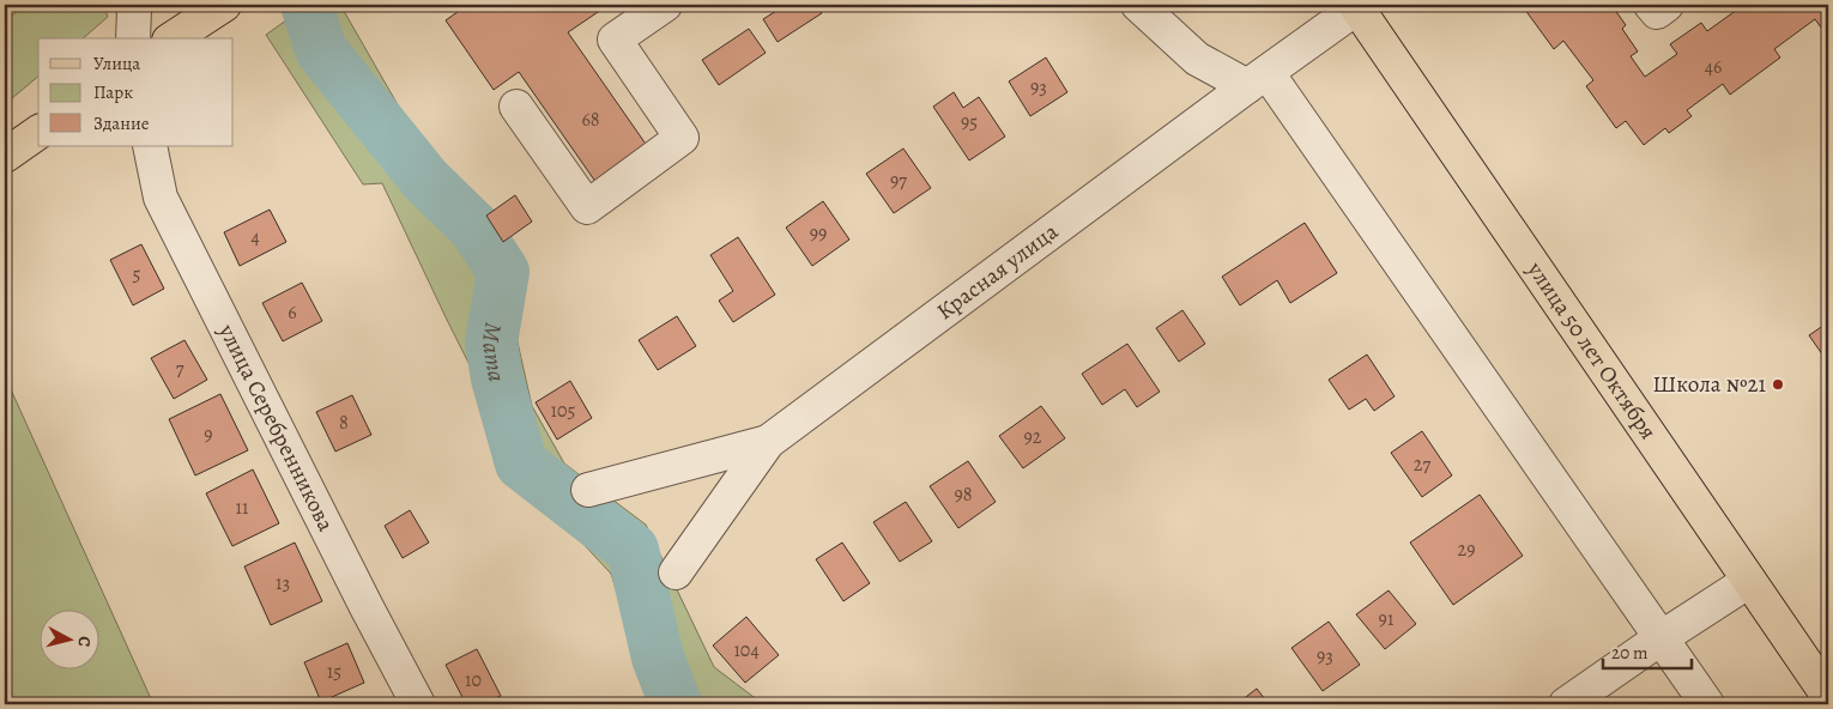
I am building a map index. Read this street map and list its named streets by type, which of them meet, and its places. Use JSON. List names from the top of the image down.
{
  "streets": {
    "main road": ["улица 50 лет Октября"],
    "street": ["Красная улица", "улица Серебренникова"]
  },
  "crossings": [
    ["Красная улица", "улица 50 лет Октября"]
  ],
  "water": ["Мата"],
  "places": ["Школа №21"],
  "house_numbers": [
    "46",
    "93",
    "68",
    "95",
    "97",
    "99",
    "4",
    "5",
    "6",
    "7",
    "105",
    "8",
    "9",
    "92",
    "27",
    "98",
    "11",
    "29",
    "13",
    "91",
    "104",
    "93",
    "15",
    "10"
  ],
  "legend": ["Улица", "Парк", "Здание"],
  "scale_bar": "20 m",
  "north": "right"
}
